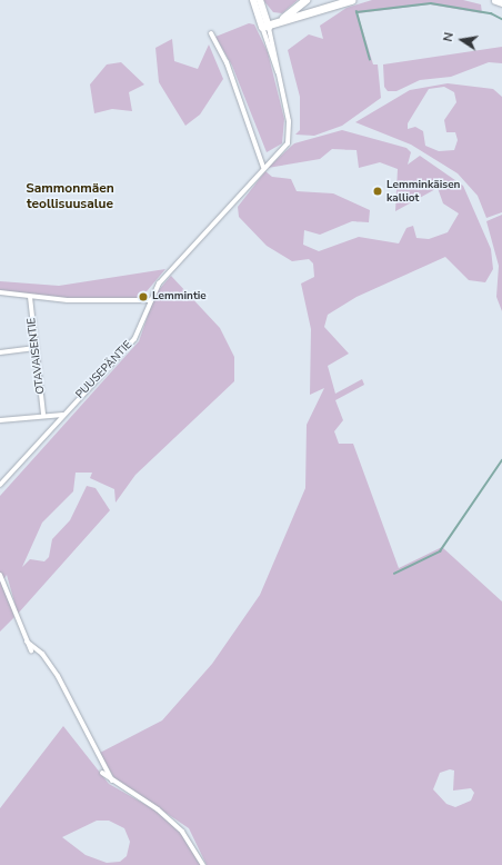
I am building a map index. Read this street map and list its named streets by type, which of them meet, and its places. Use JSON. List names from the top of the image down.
{
  "streets": {
    "street": ["OTAVAISENTIE", "PUUSEPÄNTIE"]
  },
  "districts": ["Sammonmäen teollisuusalue"],
  "places": ["Lemminkäisen kalliot", "Lemmintie"],
  "north": "left"
}
